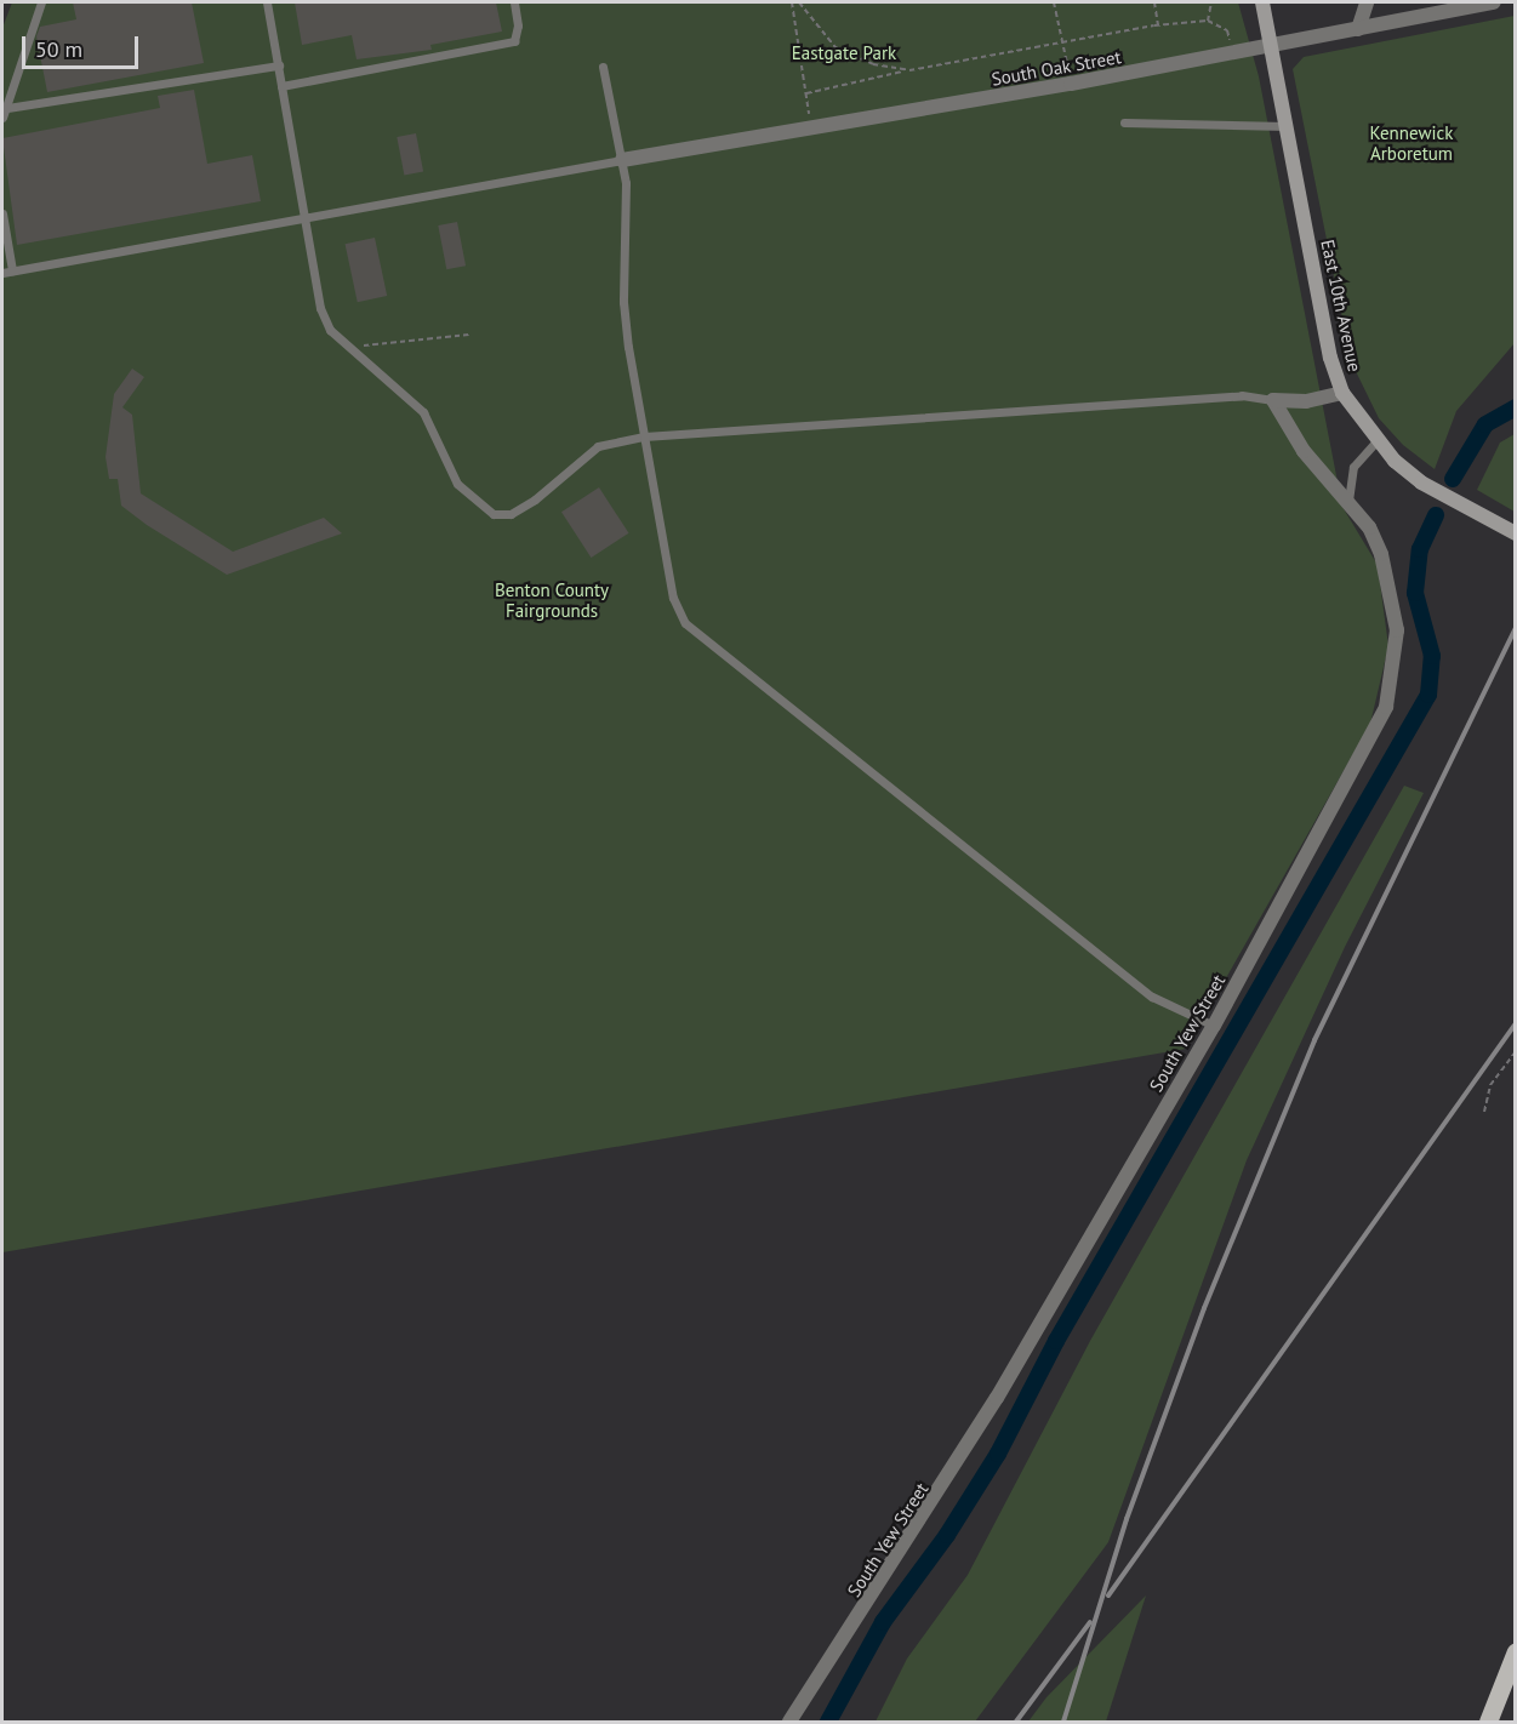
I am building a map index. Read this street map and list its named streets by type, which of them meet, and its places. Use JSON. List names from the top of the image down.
{
  "streets": {
    "street": ["South Oak Street", "East 10th Avenue", "South Yew Street"]
  },
  "crossings": [
    ["South Oak Street", "East 10th Avenue"]
  ],
  "parks": ["Eastgate Park", "Kennewick Arboretum", "Benton County Fairgrounds"],
  "scale_bar": "50 m"
}
